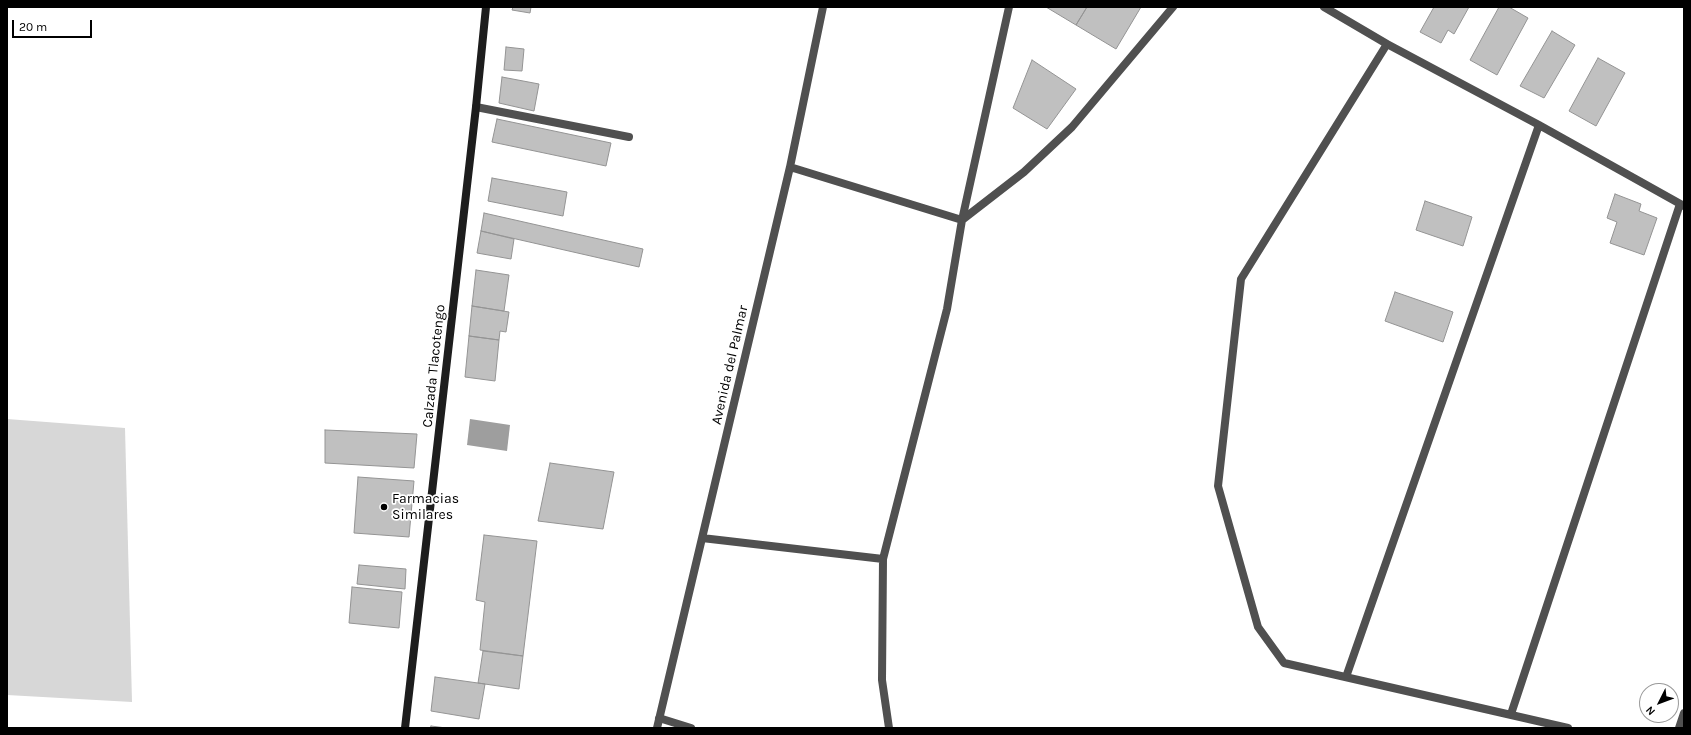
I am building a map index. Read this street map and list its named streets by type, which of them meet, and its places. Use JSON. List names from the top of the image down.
{
  "streets": {
    "street": ["Avenida del Palmar", "Calzada Tlacotengo"]
  },
  "places": ["Farmacias Similares"],
  "scale_bar": "20 m",
  "north": "bottom left"
}
